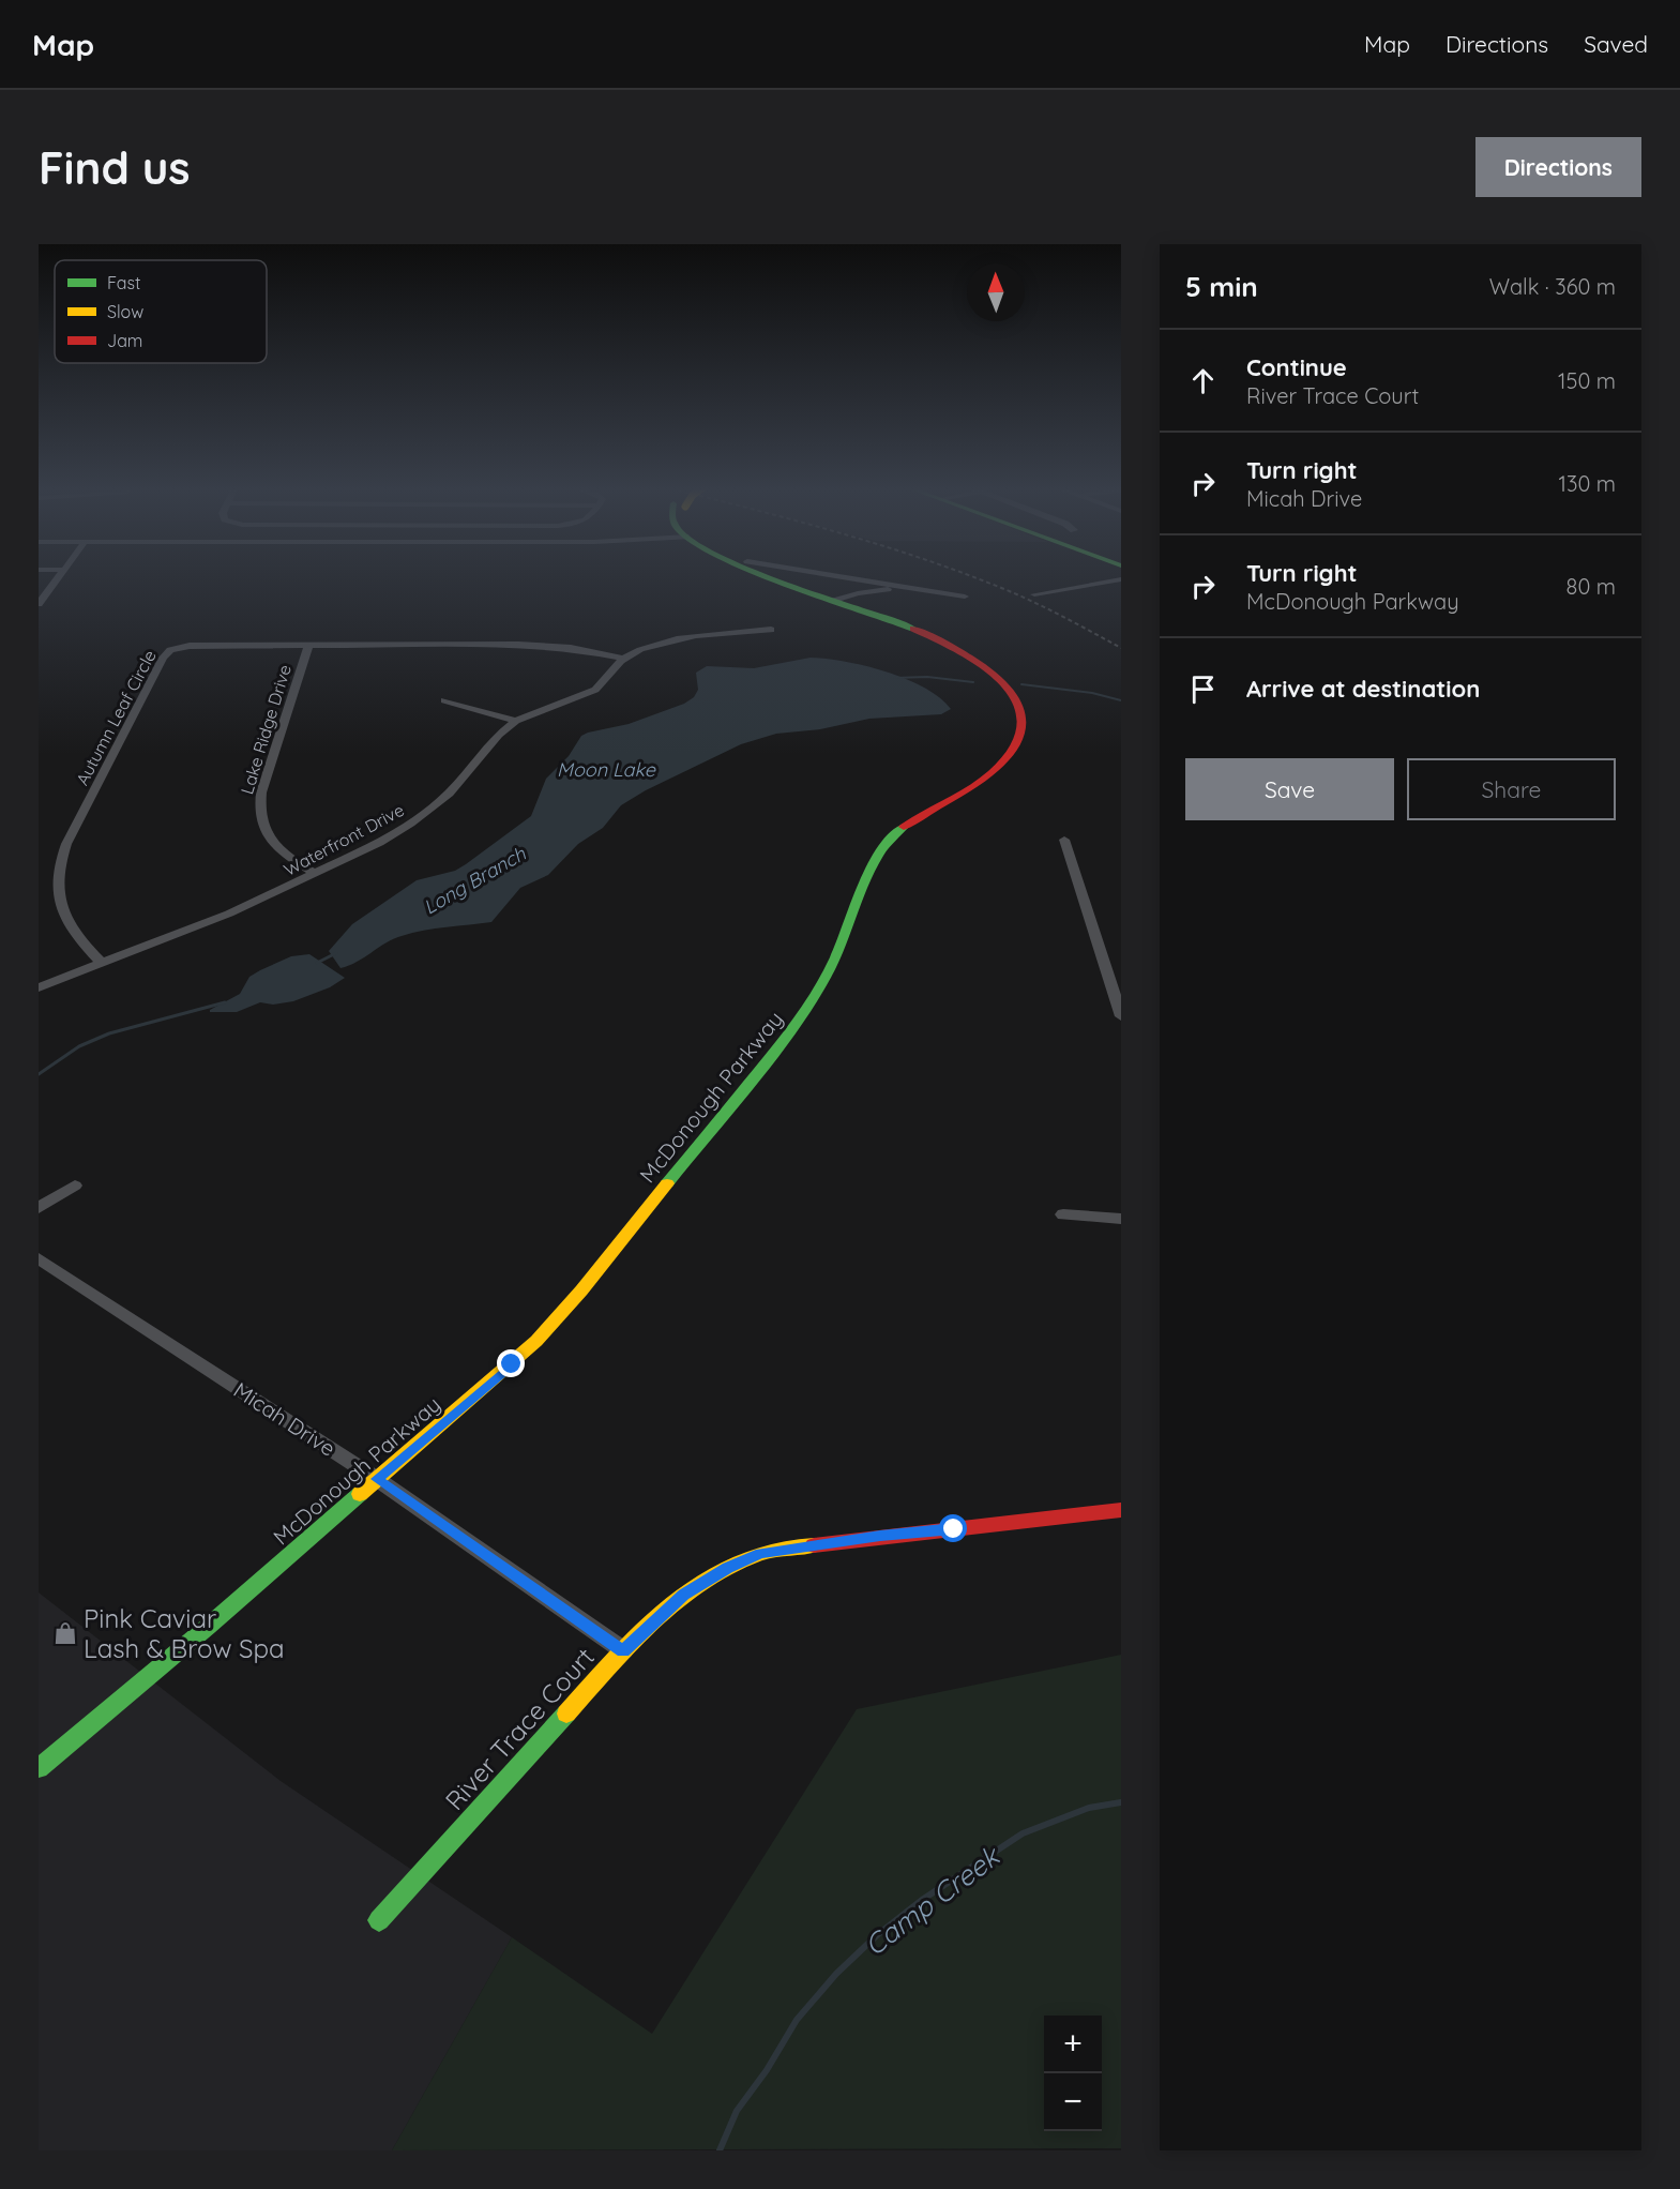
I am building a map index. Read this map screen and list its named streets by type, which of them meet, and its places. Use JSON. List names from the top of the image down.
{
  "streets": {
    "street": [
      "Autumn Leaf Circle",
      "Lake Ridge Drive",
      "Waterfront Drive",
      "McDonough Parkway",
      "Micah Drive",
      "River Trace Court"
    ]
  },
  "crossings": [
    ["Autumn Leaf Circle", "Lake Ridge Drive"],
    ["Autumn Leaf Circle", "Waterfront Drive"],
    ["Lake Ridge Drive", "Waterfront Drive"],
    ["McDonough Parkway", "Micah Drive"],
    ["Micah Drive", "River Trace Court"]
  ],
  "water": ["Moon Lake", "Long Branch", "Camp Creek"],
  "places": {
    "shop": ["Pink Caviar Lash & Brow Spa"]
  },
  "legend": ["Fast", "Slow", "Jam"],
  "north": "top",
  "page": {
    "header": "Map",
    "nav": ["Map", "Directions", "Saved"],
    "buttons": [
      "Directions",
      ["Save", "Share"]
    ],
    "title": "Find us",
    "heading": ["5 min", "Walk · 360 m"],
    "list": [
      ["Continue", "River Trace Court", "150 m"],
      ["Turn right", "Micah Drive", "130 m"],
      ["Turn right", "McDonough Parkway", "80 m"],
      "Arrive at destination"
    ],
    "map_buttons": ["+", "−"]
  }
}
